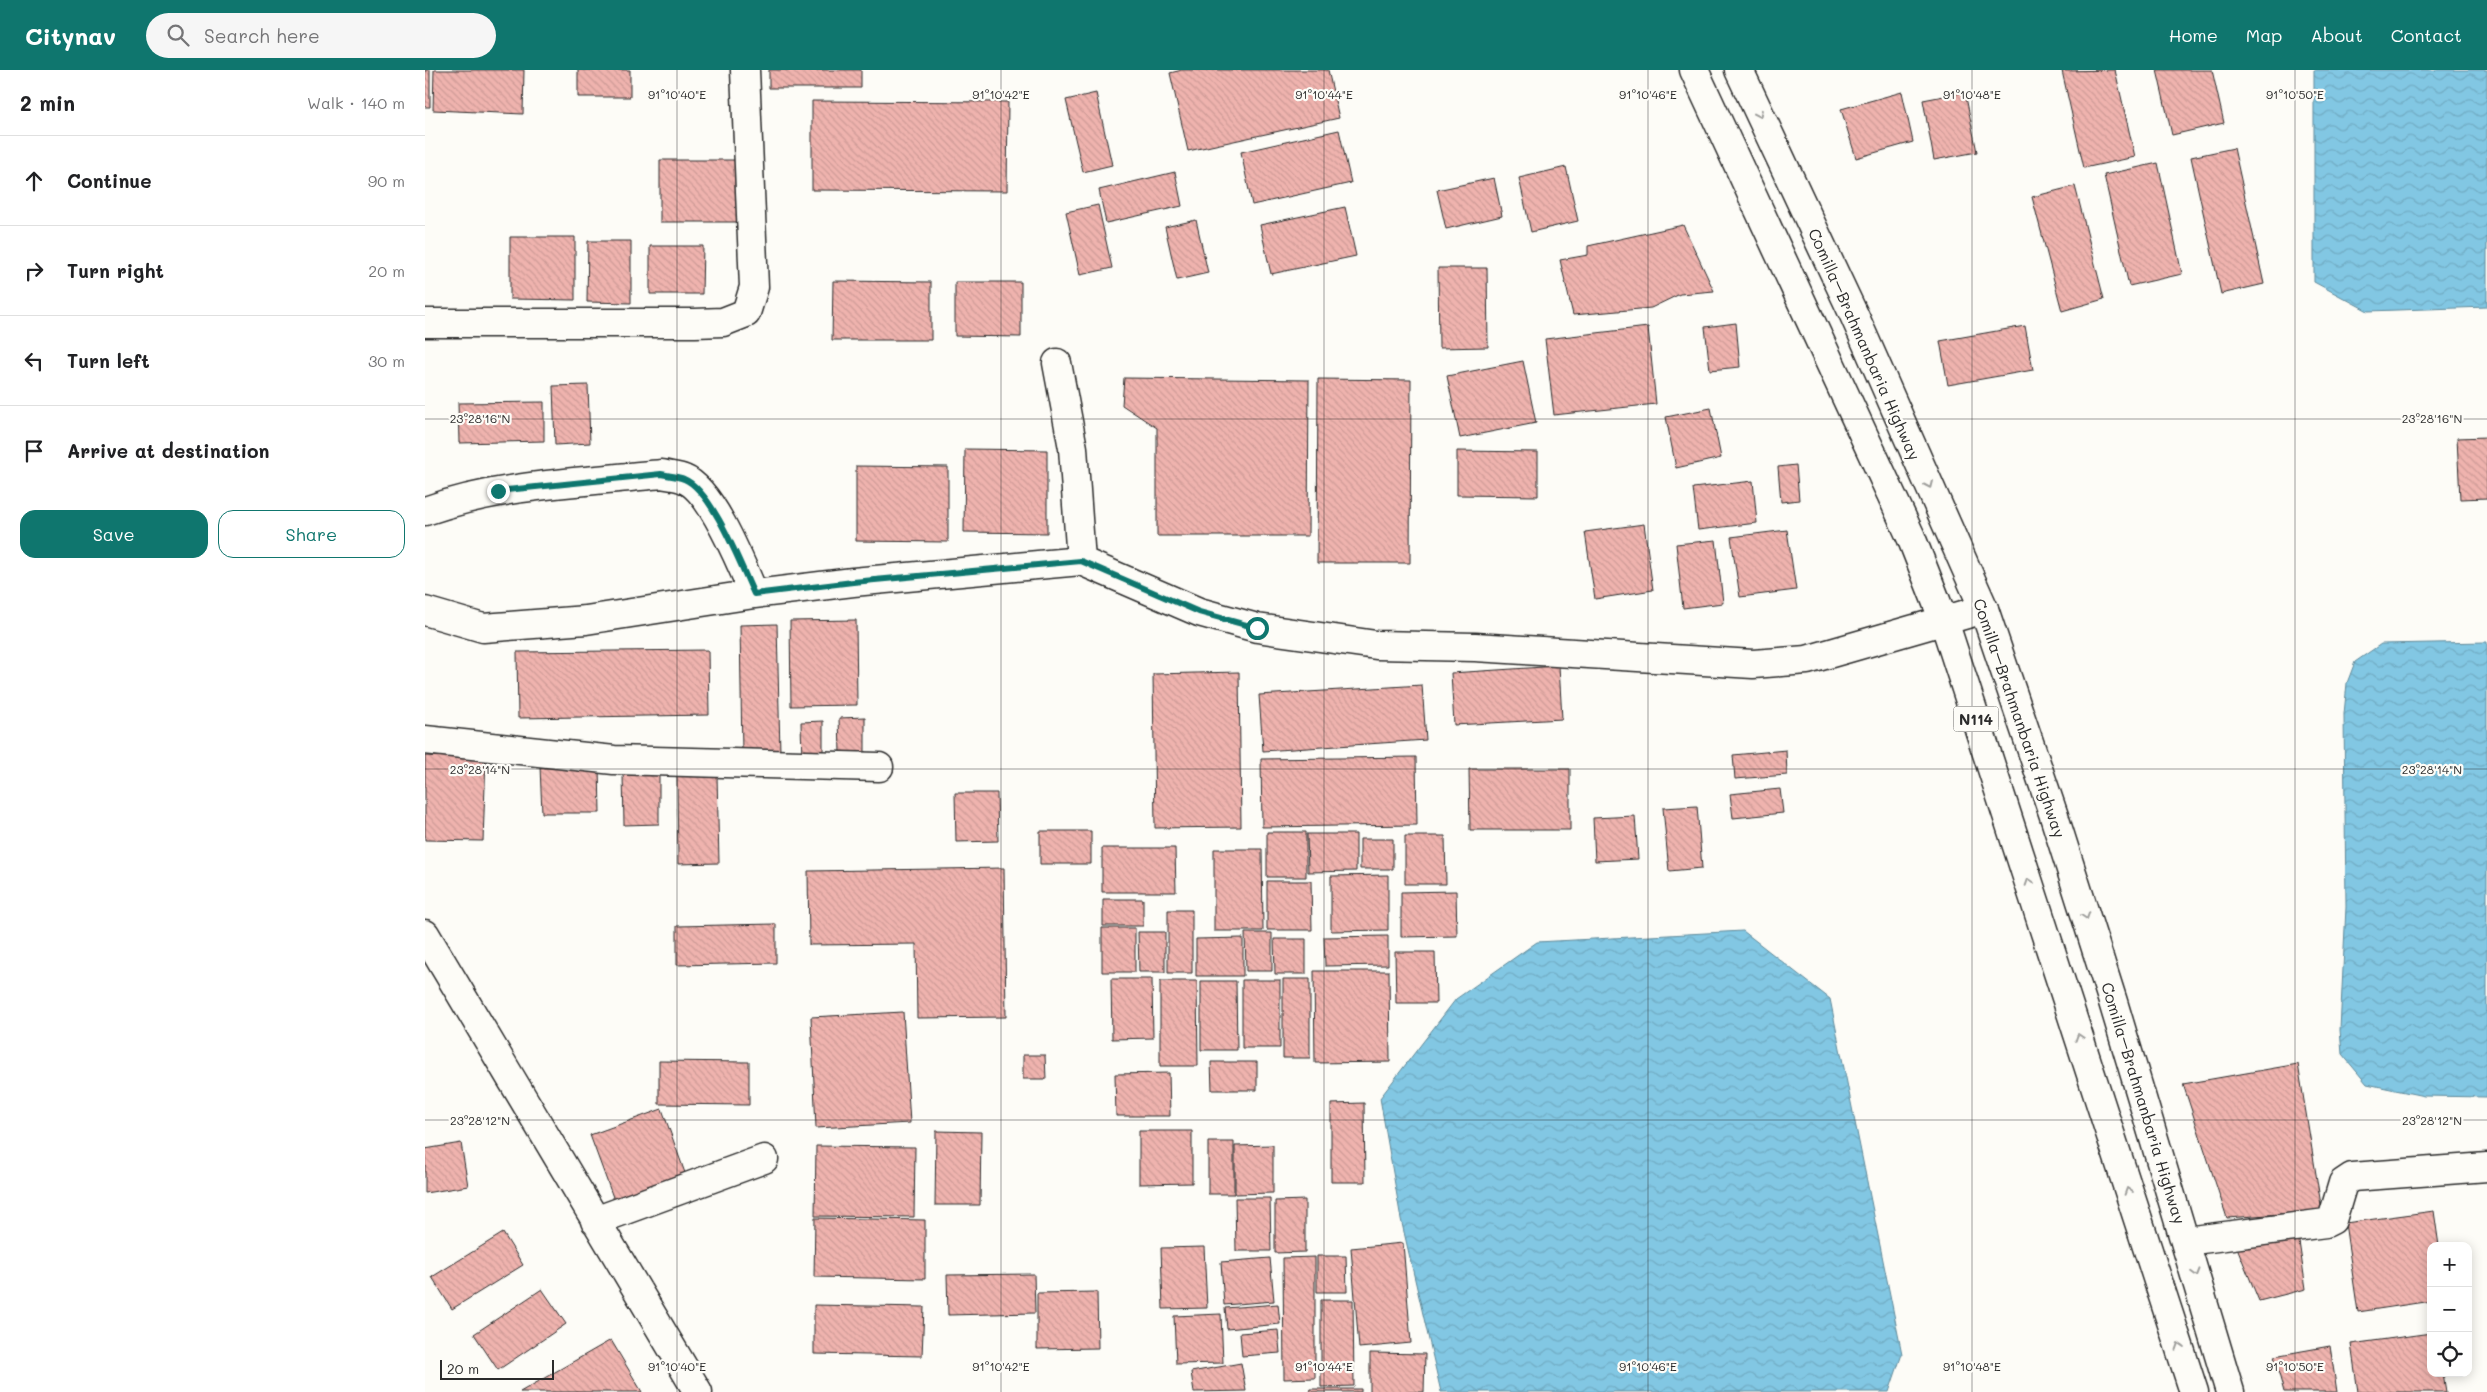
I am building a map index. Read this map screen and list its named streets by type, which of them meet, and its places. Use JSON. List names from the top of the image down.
{
  "streets": {
    "main road": ["Comilla–Brahmanbaria Highway", "N114"]
  },
  "scale_bar": "20 m",
  "page": {
    "header": "Citynav",
    "search": "Search here",
    "nav": [
      "Home",
      "Map",
      "About",
      "Contact"
    ],
    "heading": ["2 min", "Walk · 140 m"],
    "list": [
      ["Continue", "90 m"],
      ["Turn right", "20 m"],
      ["Turn left", "30 m"],
      "Arrive at destination"
    ],
    "buttons": ["Save", "Share"],
    "map_buttons": ["+", "−"],
    "scale": "20 m"
  },
  "coordinates": [
    "91°10'40\"E",
    "91°10'42\"E",
    "91°10'44\"E",
    "91°10'46\"E",
    "91°10'48\"E",
    "91°10'50\"E",
    "23°28'16\"N",
    "23°28'14\"N",
    "23°28'12\"N"
  ]
}
